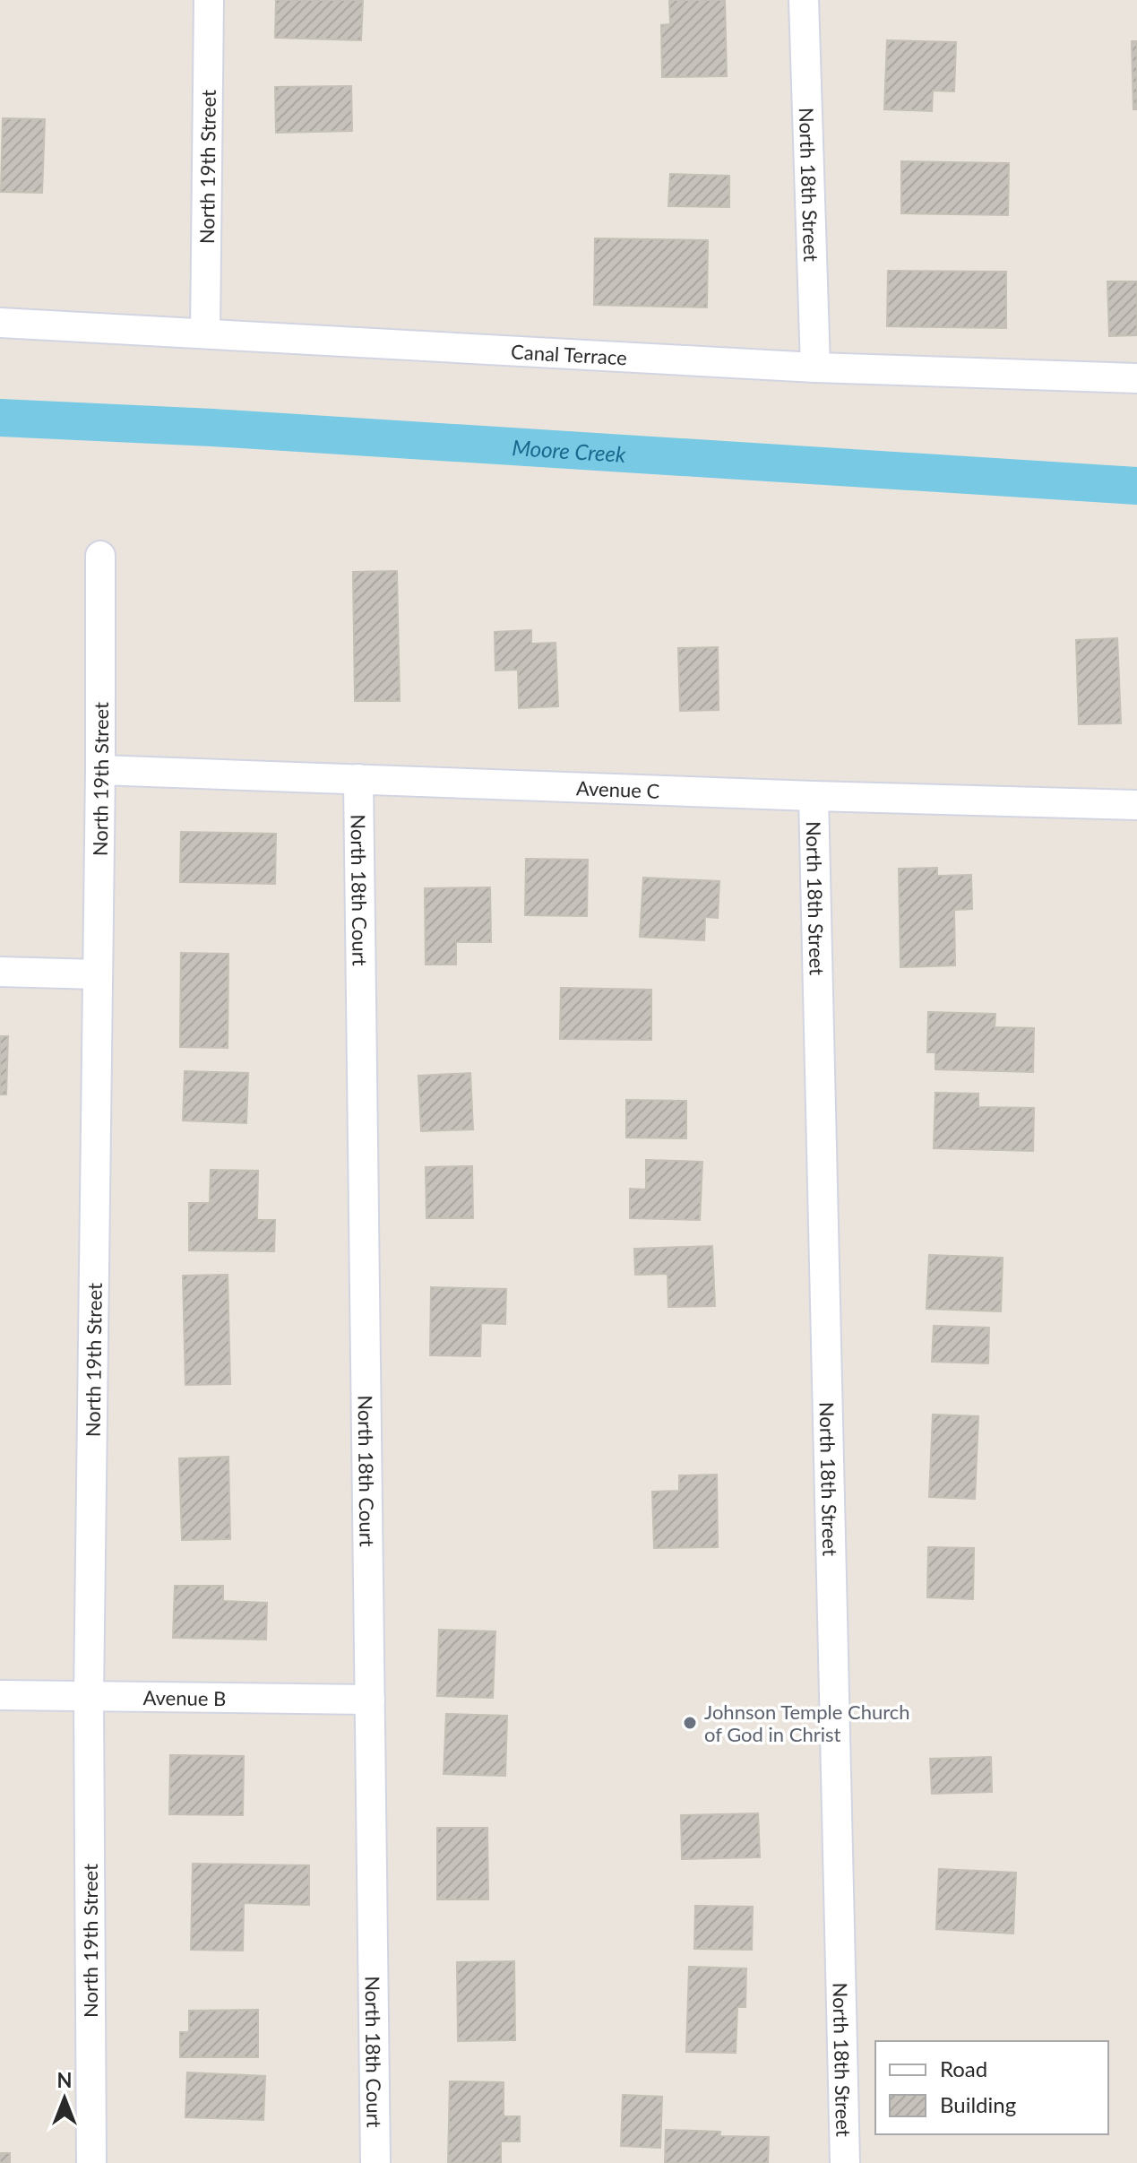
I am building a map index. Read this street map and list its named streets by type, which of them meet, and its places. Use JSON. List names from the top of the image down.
{
  "streets": {
    "street": [
      "North 19th Street",
      "North 18th Street",
      "Canal Terrace",
      "Avenue C",
      "North 18th Court",
      "Avenue B"
    ]
  },
  "crossings": [
    ["North 19th Street", "Canal Terrace"],
    ["North 19th Street", "Avenue C"],
    ["North 19th Street", "Avenue B"],
    ["North 18th Street", "Canal Terrace"],
    ["North 18th Street", "Avenue C"],
    ["Avenue C", "North 18th Court"],
    ["North 18th Court", "Avenue B"]
  ],
  "water": ["Moore Creek"],
  "places": ["Johnson Temple Church of God in Christ"],
  "legend": ["Road", "Building"],
  "north": "top"
}
